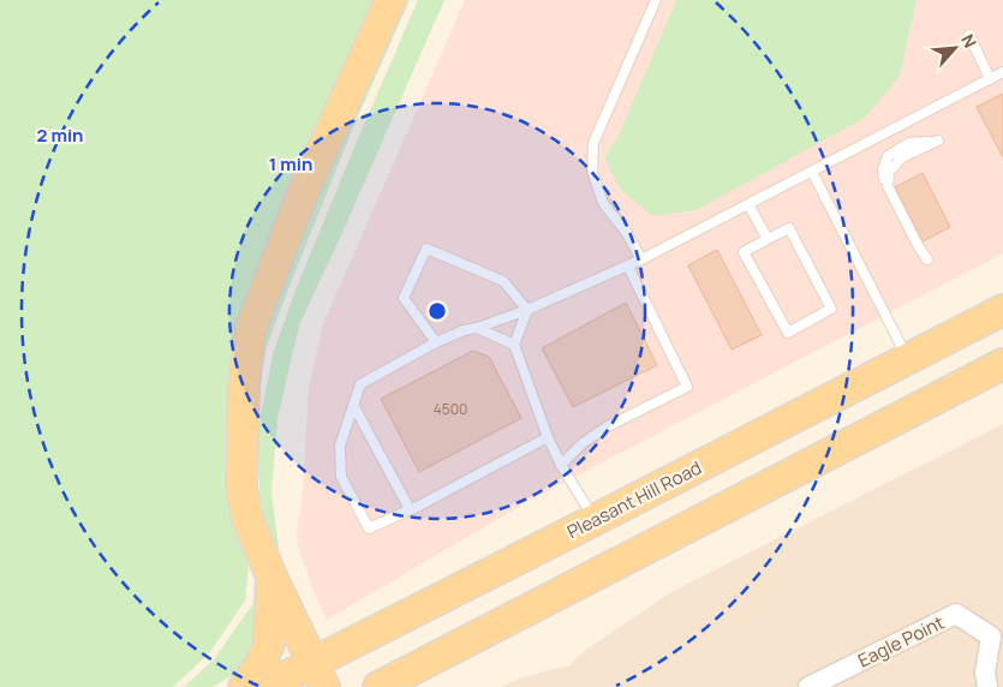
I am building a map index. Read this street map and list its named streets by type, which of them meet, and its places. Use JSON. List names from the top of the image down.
{
  "streets": {
    "main road": ["Pleasant Hill Road"],
    "street": ["Eagle Point"]
  },
  "house_numbers": ["4500"],
  "north": "top right",
  "rings": ["2 min", "1 min"]
}
